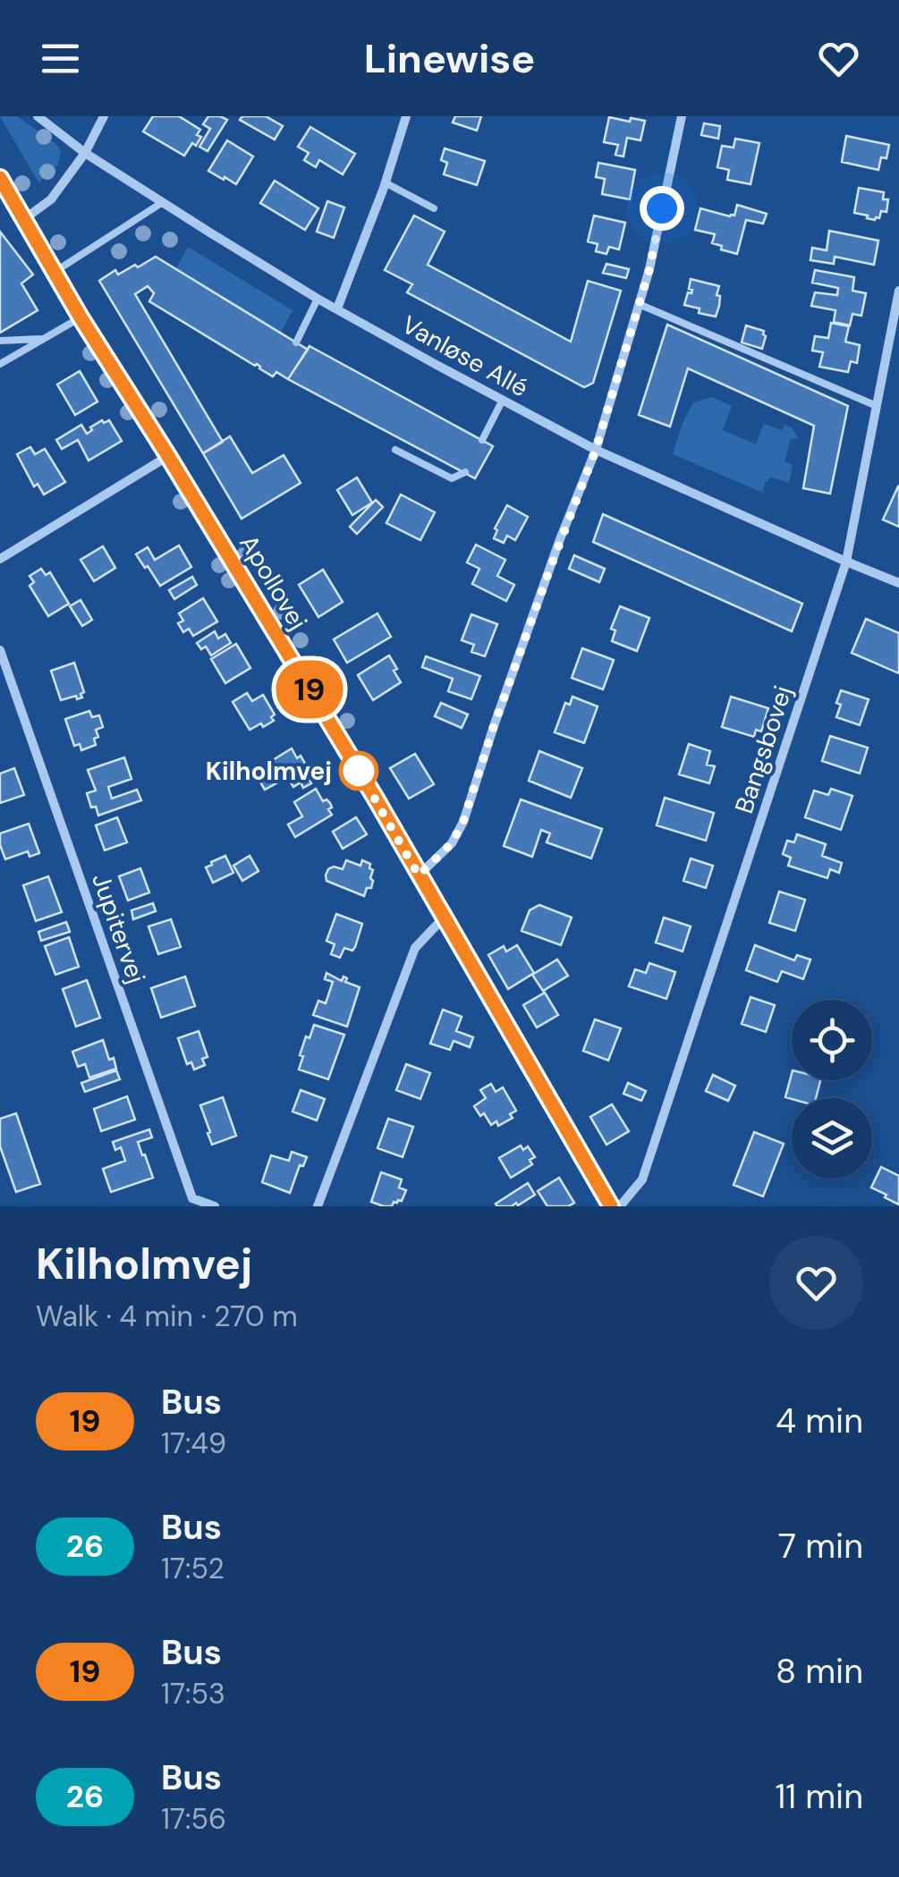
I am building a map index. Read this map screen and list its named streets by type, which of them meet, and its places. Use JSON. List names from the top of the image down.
{
  "streets": {
    "street": [
      "Vanløse Allé",
      "Apollovej",
      "Bangsbovej",
      "Jupitervej"
    ]
  },
  "crossings": [
    ["Vanløse Allé", "Bangsbovej"]
  ],
  "places": ["Kilholmvej"],
  "lines": ["bus line 19"],
  "page": {
    "header": "Linewise",
    "on_map": "19",
    "heading": ["Kilholmvej", "Walk · 4 min · 270 m"],
    "list": [
      {
        "mark": "19",
        "name": "Bus",
        "note": "17:49",
        "value": "4 min"
      },
      {
        "mark": "26",
        "name": "Bus",
        "note": "17:52",
        "value": "7 min"
      },
      {
        "mark": "19",
        "name": "Bus",
        "note": "17:53",
        "value": "8 min"
      },
      {
        "mark": "26",
        "name": "Bus",
        "note": "17:56",
        "value": "11 min"
      }
    ]
  }
}
